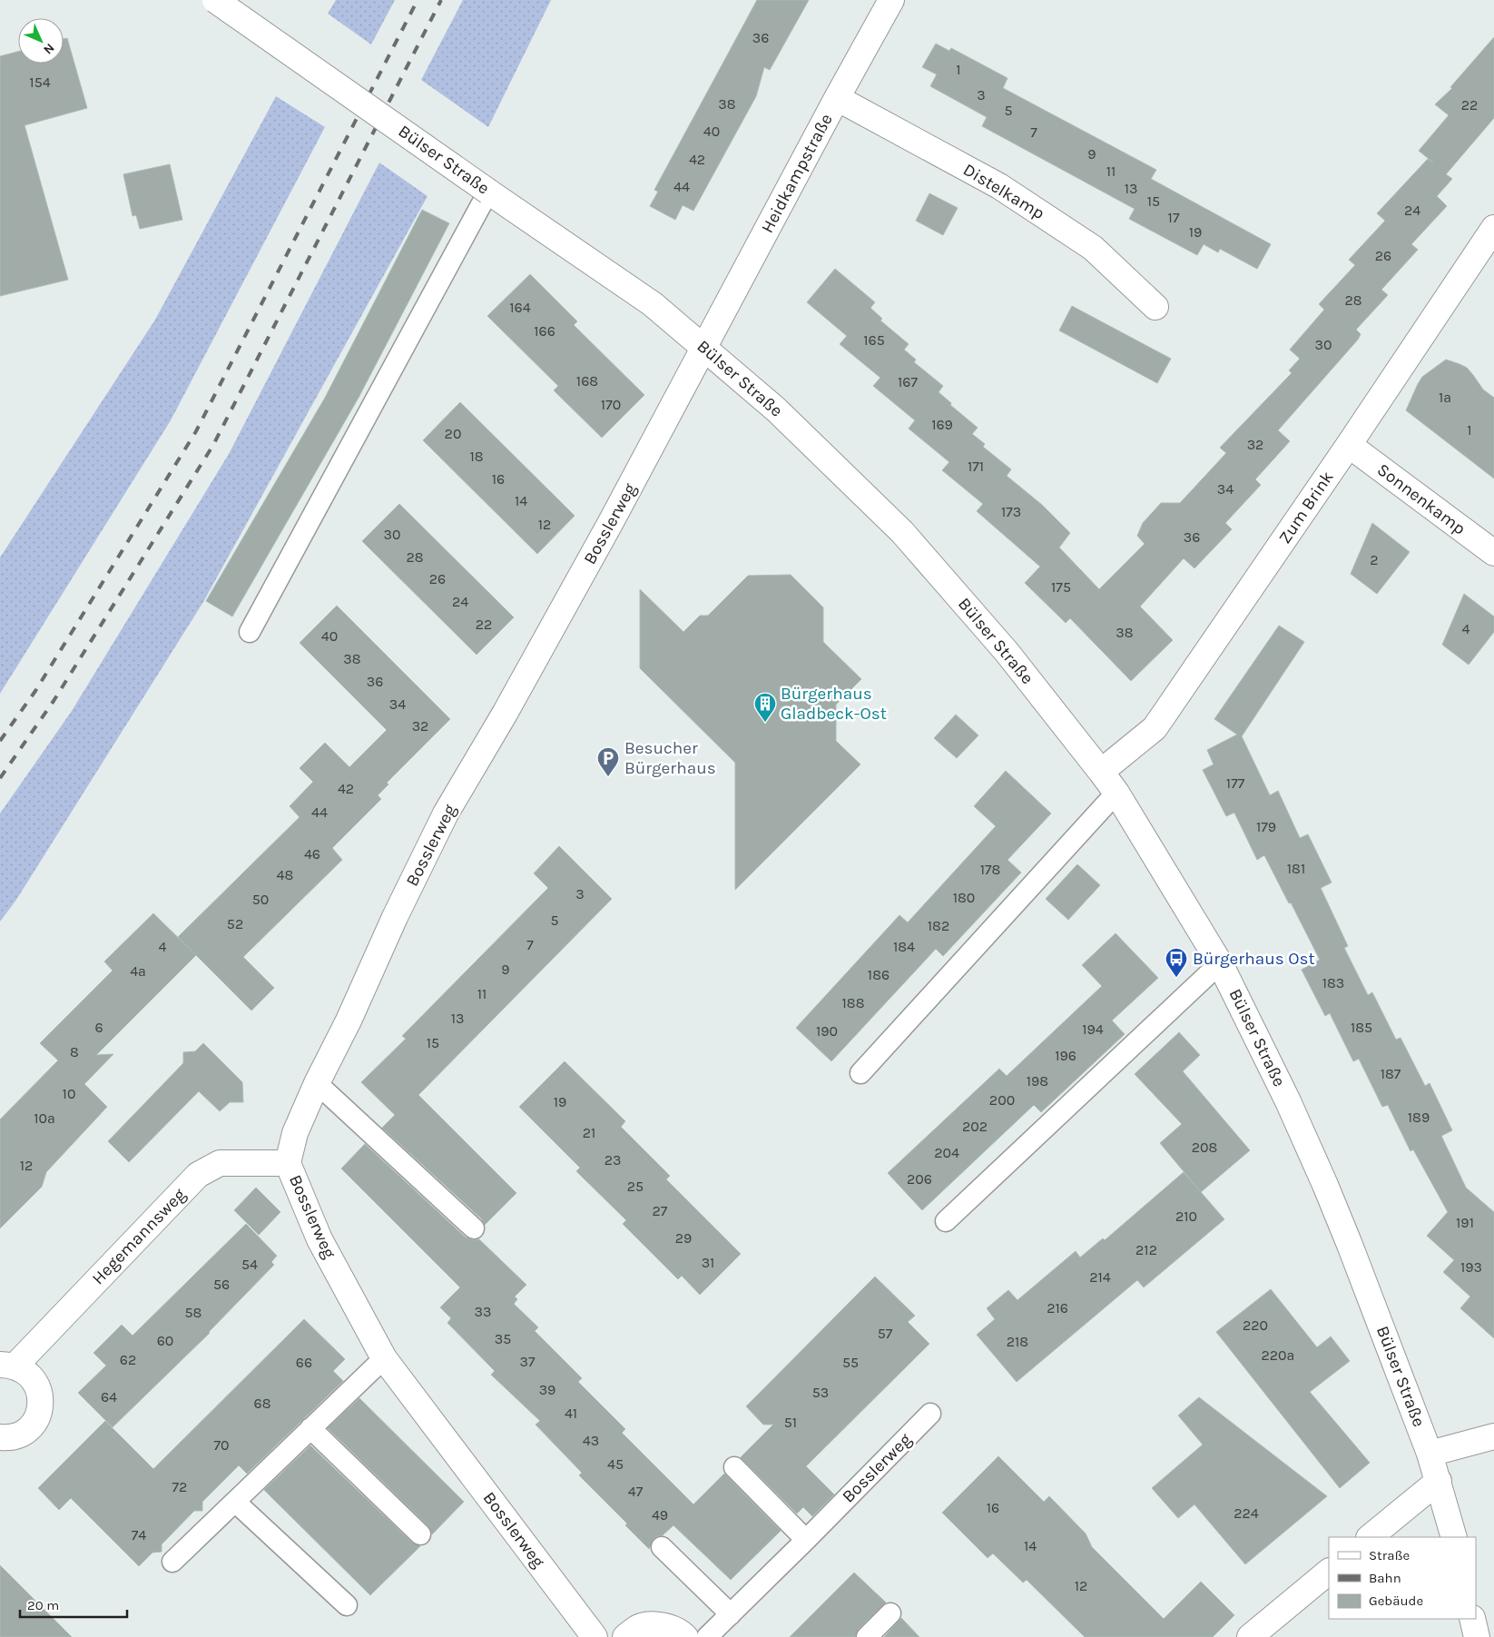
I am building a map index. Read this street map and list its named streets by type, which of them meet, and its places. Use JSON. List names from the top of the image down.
{
  "streets": {
    "street": [
      "Bülser Straße",
      "Heidkampstraße",
      "Distelkamp",
      "Sonnenkamp",
      "Zum Brink",
      "Bosslerweg",
      "Hegemannsweg"
    ]
  },
  "crossings": [
    ["Bülser Straße", "Heidkampstraße"],
    ["Bülser Straße", "Zum Brink"],
    ["Bülser Straße", "Bosslerweg"],
    ["Heidkampstraße", "Distelkamp"],
    ["Heidkampstraße", "Bosslerweg"],
    ["Sonnenkamp", "Zum Brink"],
    ["Bosslerweg", "Hegemannsweg"]
  ],
  "places": {
    "building": ["Bürgerhaus Gladbeck-Ost"],
    "parking": ["Besucher Bürgerhaus"],
    "bus stop": ["Bürgerhaus Ost"]
  },
  "house_numbers": [
    "36",
    "1",
    "154",
    "3",
    "38",
    "22",
    "5",
    "40",
    "7",
    "9",
    "42",
    "11",
    "44",
    "13",
    "15",
    "24",
    "17",
    "19",
    "26",
    "28",
    "164",
    "166",
    "165",
    "30",
    "168",
    "167",
    "1a",
    "170",
    "169",
    "1",
    "20",
    "32",
    "18",
    "171",
    "16",
    "34",
    "14",
    "173",
    "12",
    "30",
    "36",
    "28",
    "2",
    "26",
    "175",
    "24",
    "22",
    "4",
    "38",
    "40",
    "38",
    "36",
    "34",
    "32",
    "177",
    "42",
    "44",
    "179",
    "46",
    "181",
    "178",
    "48",
    "3",
    "180",
    "50",
    "5",
    "52",
    "182",
    "7",
    "4",
    "184",
    "9",
    "4a",
    "186",
    "183",
    "11",
    "188",
    "13",
    "6",
    "185",
    "194",
    "190",
    "15",
    "8",
    "196",
    "187",
    "198",
    "10",
    "200",
    "19",
    "189",
    "10a",
    "202",
    "21",
    "208",
    "204",
    "23",
    "12",
    "206",
    "25",
    "27",
    "210",
    "191",
    "29",
    "212",
    "31",
    "54",
    "193",
    "214",
    "56",
    "216",
    "33",
    "58",
    "220",
    "57",
    "35",
    "60",
    "218",
    "220a",
    "62",
    "37",
    "66",
    "55",
    "39",
    "53",
    "64",
    "68",
    "41",
    "51",
    "43",
    "70",
    "45",
    "72",
    "47",
    "16",
    "224",
    "49",
    "74",
    "14",
    "12"
  ],
  "legend": ["Straße", "Bahn", "Gebäude"],
  "scale_bar": "20 m",
  "north": "bottom right"
}
